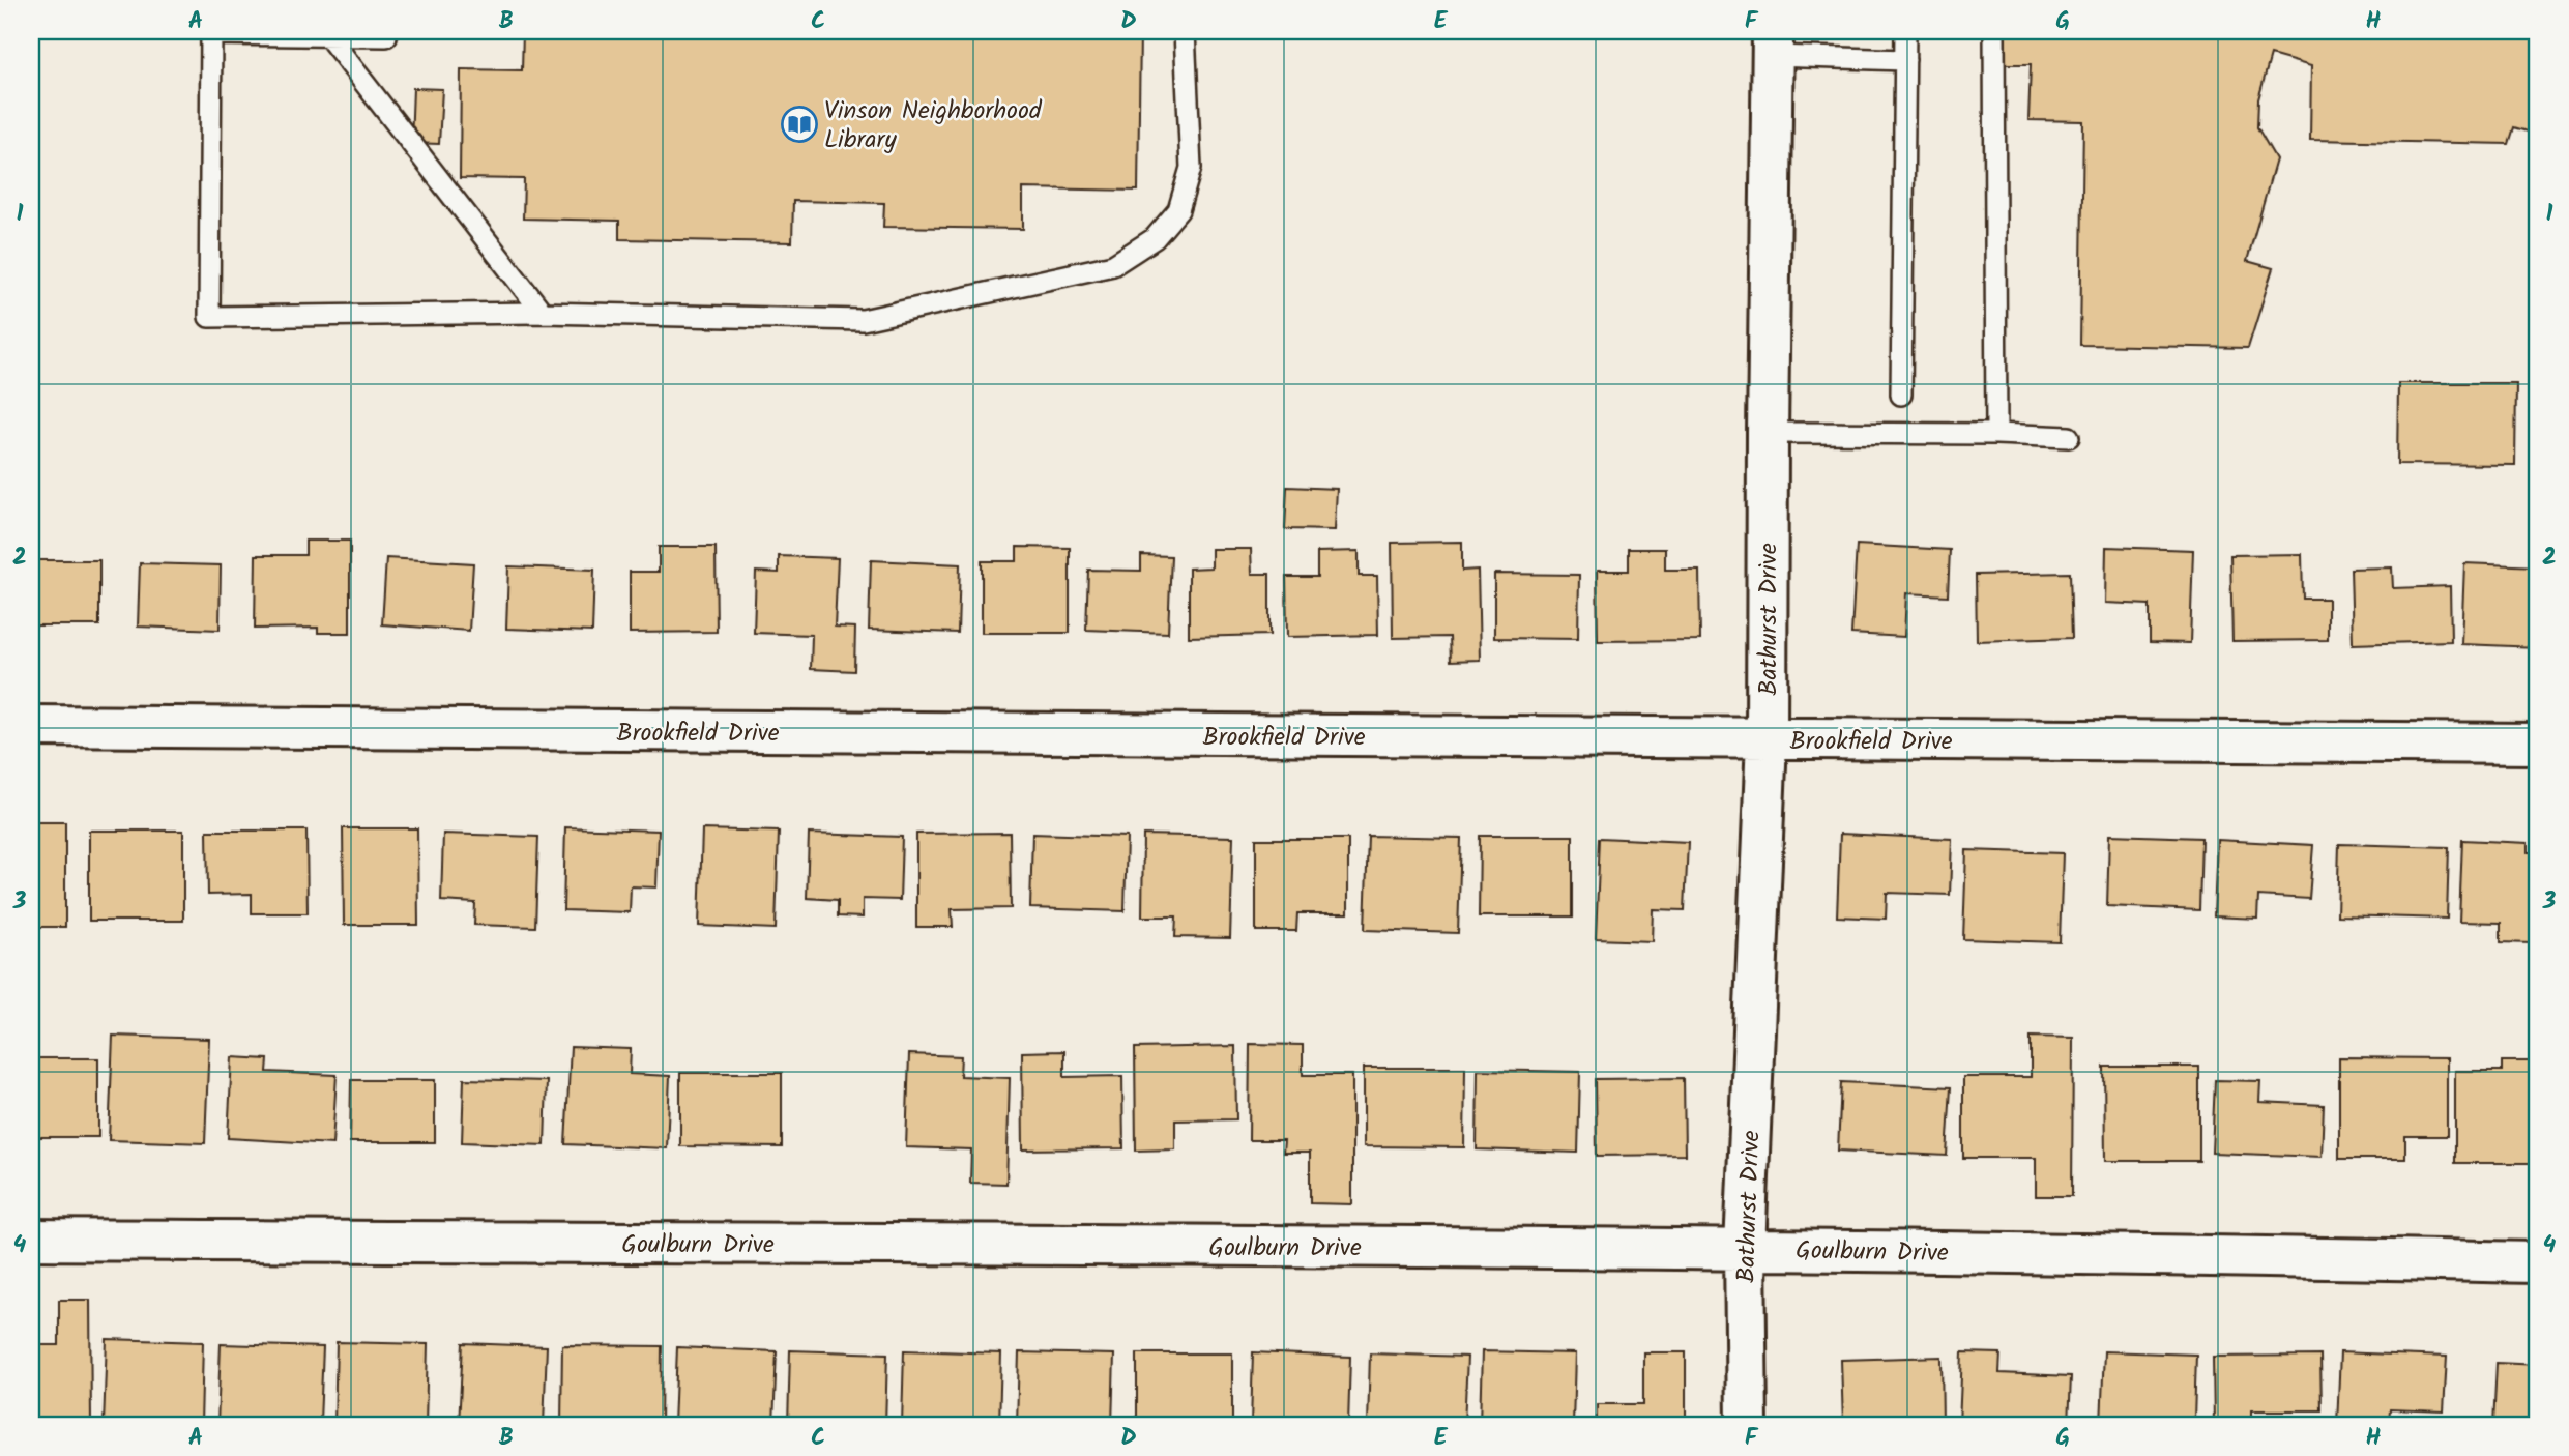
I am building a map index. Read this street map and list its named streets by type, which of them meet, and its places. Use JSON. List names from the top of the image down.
{
  "streets": {
    "street": ["Bathurst Drive", "Brookfield Drive", "Goulburn Drive"]
  },
  "crossings": [
    ["Bathurst Drive", "Brookfield Drive"],
    ["Bathurst Drive", "Goulburn Drive"]
  ],
  "places": {
    "library": ["Vinson Neighborhood Library"]
  },
  "grid": {
    "columns": [
      "A",
      "B",
      "C",
      "D",
      "E",
      "F",
      "G",
      "H"
    ],
    "rows": [
      "1",
      "2",
      "3",
      "4"
    ]
  }
}
